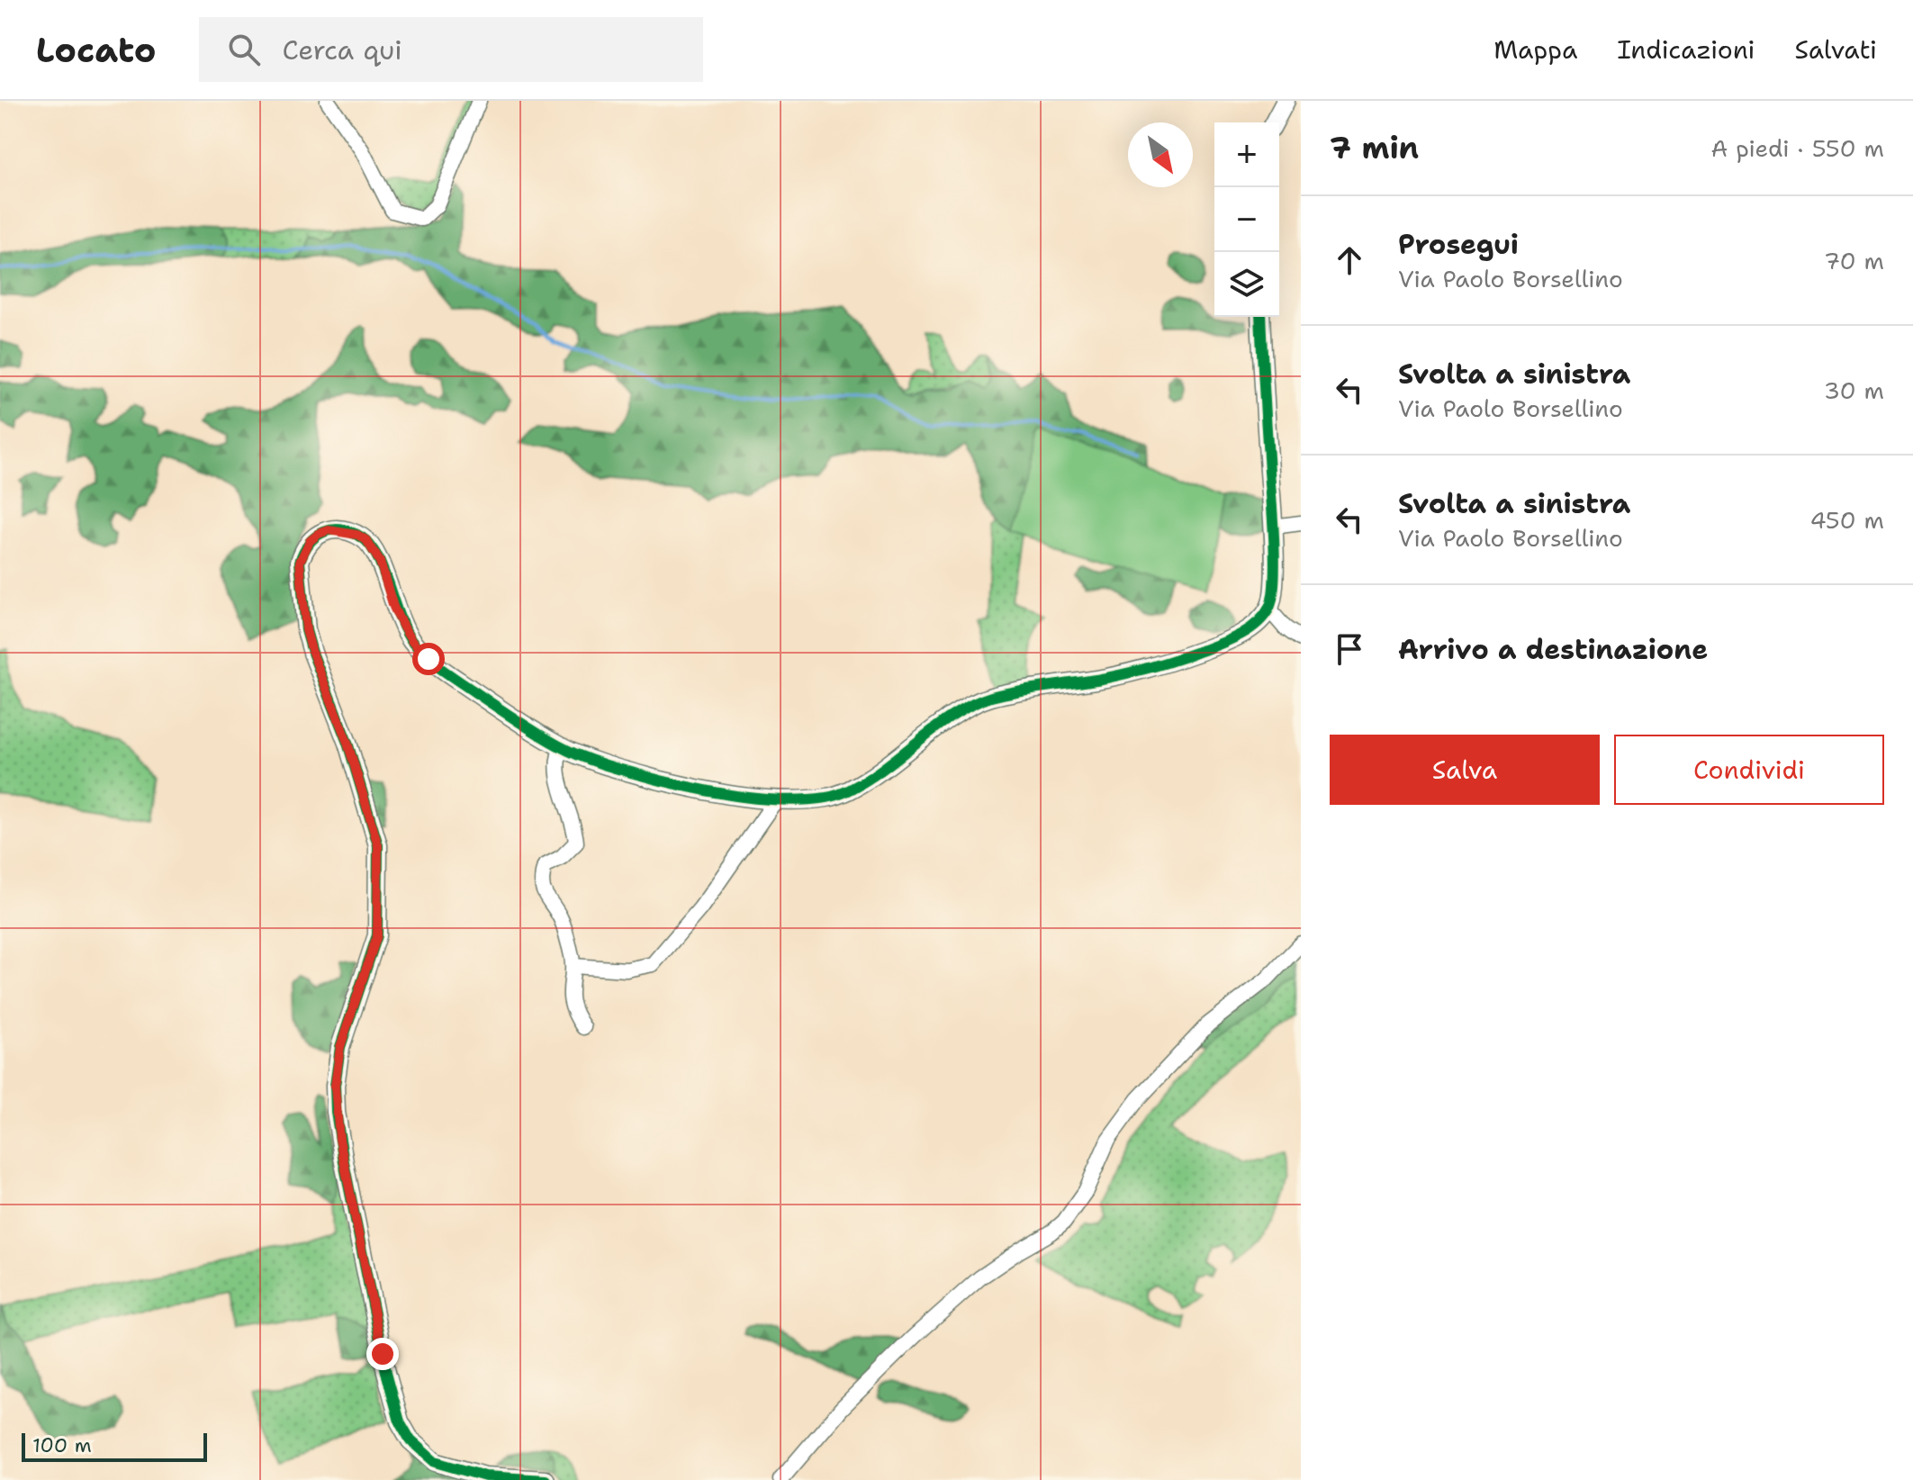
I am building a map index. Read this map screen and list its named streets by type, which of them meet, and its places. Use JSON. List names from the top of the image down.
{
  "scale_bar": "100 m",
  "north": "bottom right",
  "page": {
    "header": "Locato",
    "search": "Cerca qui",
    "nav": ["Mappa", "Indicazioni", "Salvati"],
    "heading": ["7 min", "A piedi · 550 m"],
    "map_buttons": ["+", "−"],
    "list": [
      ["Prosegui", "Via Paolo Borsellino", "70 m"],
      ["Svolta a sinistra", "Via Paolo Borsellino", "30 m"],
      ["Svolta a sinistra", "Via Paolo Borsellino", "450 m"],
      "Arrivo a destinazione"
    ],
    "buttons": ["Salva", "Condividi"],
    "scale": "100 m"
  }
}
